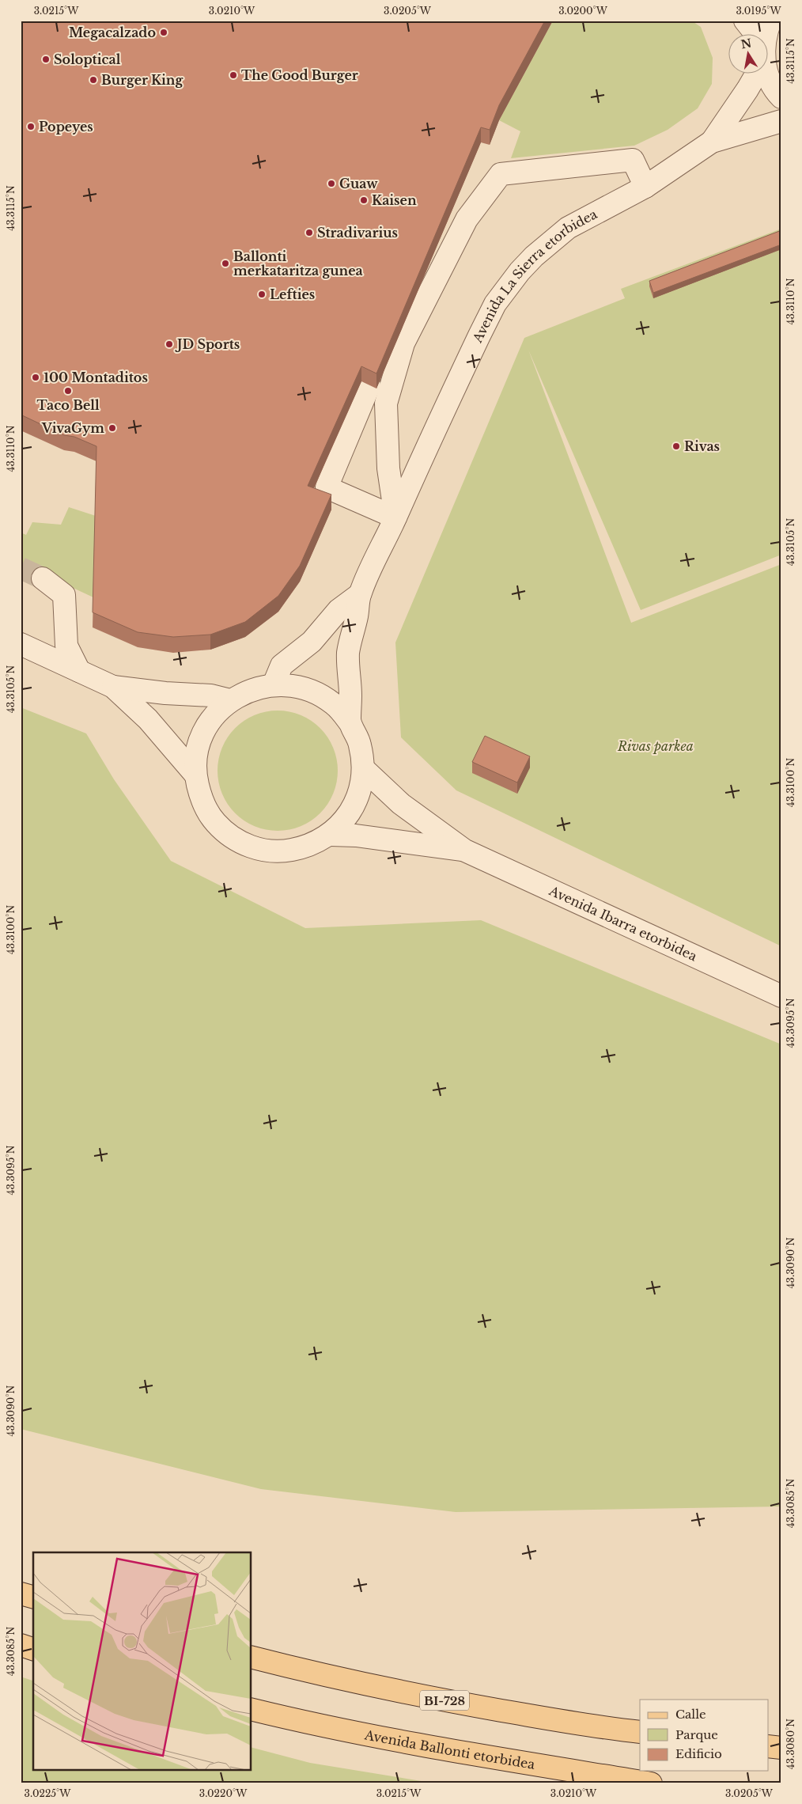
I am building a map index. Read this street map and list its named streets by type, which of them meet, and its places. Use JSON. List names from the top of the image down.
{
  "streets": {
    "main road": ["BI-728", "Avenida Ballonti etorbidea"],
    "street": ["Avenida La Sierra etorbidea", "Avenida Ibarra etorbidea"]
  },
  "parks": ["Rivas parkea"],
  "places": [
    "Megacalzado",
    "Soloptical",
    "The Good Burger",
    "Burger King",
    "Popeyes",
    "Guaw",
    "Kaisen",
    "Stradivarius",
    "Ballonti merkataritza gunea",
    "Lefties",
    "JD Sports",
    "100 Montaditos",
    "Taco Bell",
    "VivaGym",
    "Rivas"
  ],
  "legend": ["Calle", "Parque", "Edificio"],
  "north": "top",
  "coordinates": [
    "3.0215°W",
    "3.0210°W",
    "3.0205°W",
    "3.0200°W",
    "3.0195°W",
    "43.3115°N",
    "43.3110°N",
    "43.3105°N",
    "43.3100°N",
    "43.3095°N",
    "43.3090°N",
    "43.3085°N",
    "43.3080°N",
    "3.0225°W",
    "3.0220°W"
  ]
}
